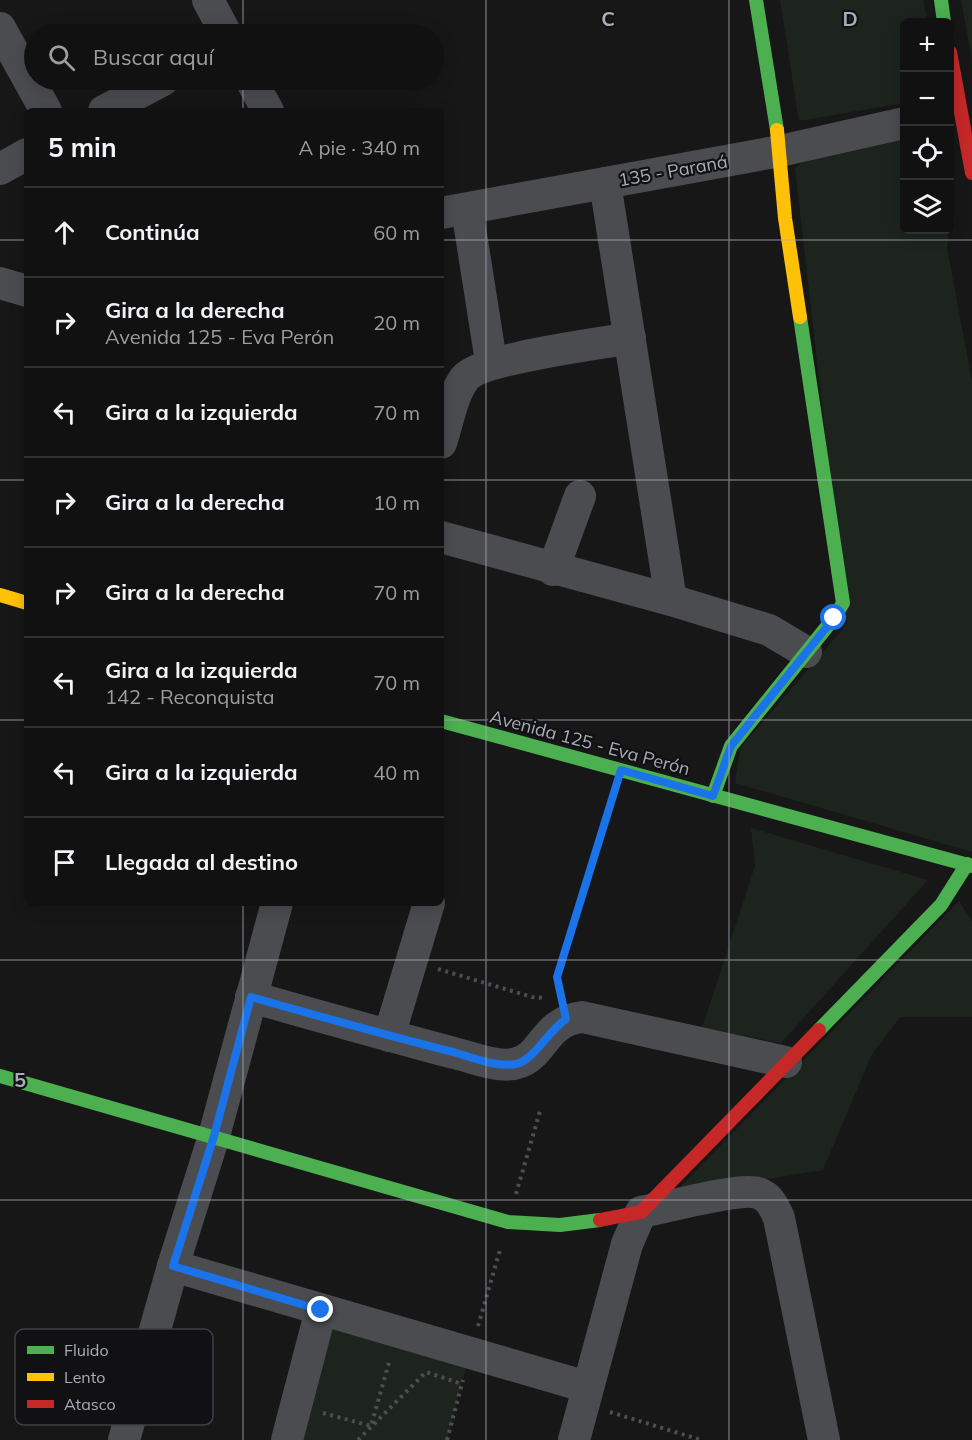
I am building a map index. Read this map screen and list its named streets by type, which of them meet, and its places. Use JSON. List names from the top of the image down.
{
  "streets": {
    "street": ["135 - Paraná", "Avenida 125 - Eva Perón"]
  },
  "legend": ["Fluido", "Lento", "Atasco"],
  "page": {
    "map_buttons": ["+", "−"],
    "search": "Buscar aquí",
    "heading": ["5 min", "A pie · 340 m"],
    "list": [
      ["Continúa", "60 m"],
      ["Gira a la derecha", "Avenida 125 - Eva Perón", "20 m"],
      ["Gira a la izquierda", "70 m"],
      ["Gira a la derecha", "10 m"],
      ["Gira a la derecha", "70 m"],
      ["Gira a la izquierda", "142 - Reconquista", "70 m"],
      ["Gira a la izquierda", "40 m"],
      "Llegada al destino"
    ]
  },
  "grid": {
    "columns": ["C", "D"],
    "rows": ["5"]
  }
}
